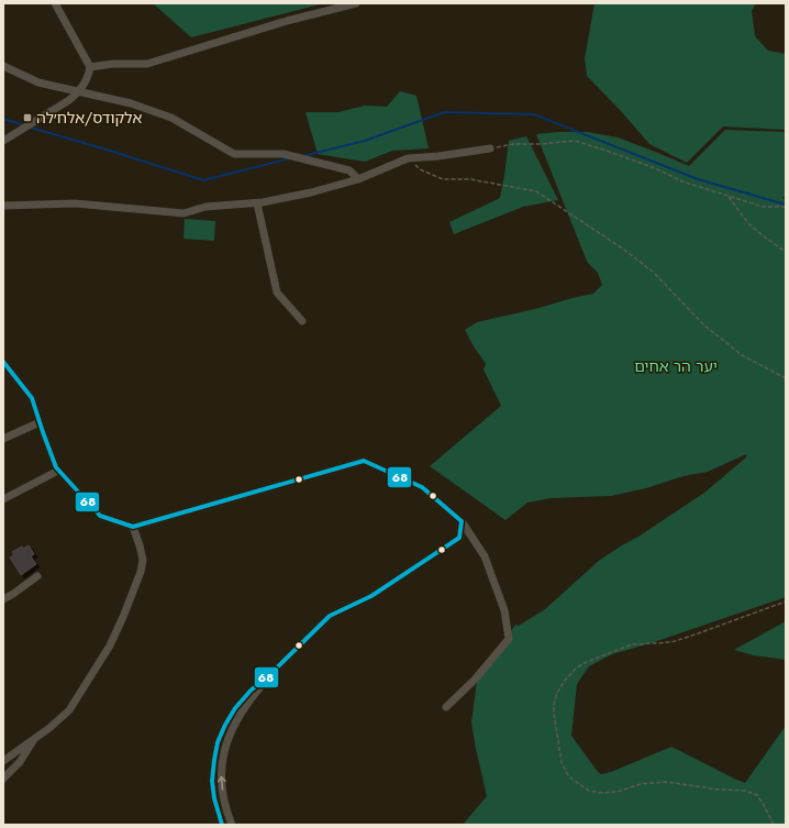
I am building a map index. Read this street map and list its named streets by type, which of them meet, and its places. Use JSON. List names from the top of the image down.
{
  "parks": ["יער הר אחים"],
  "places": {
    "transit": ["אלקודס/אלח׳לה"]
  },
  "lines": ["transit line 68"]
}
